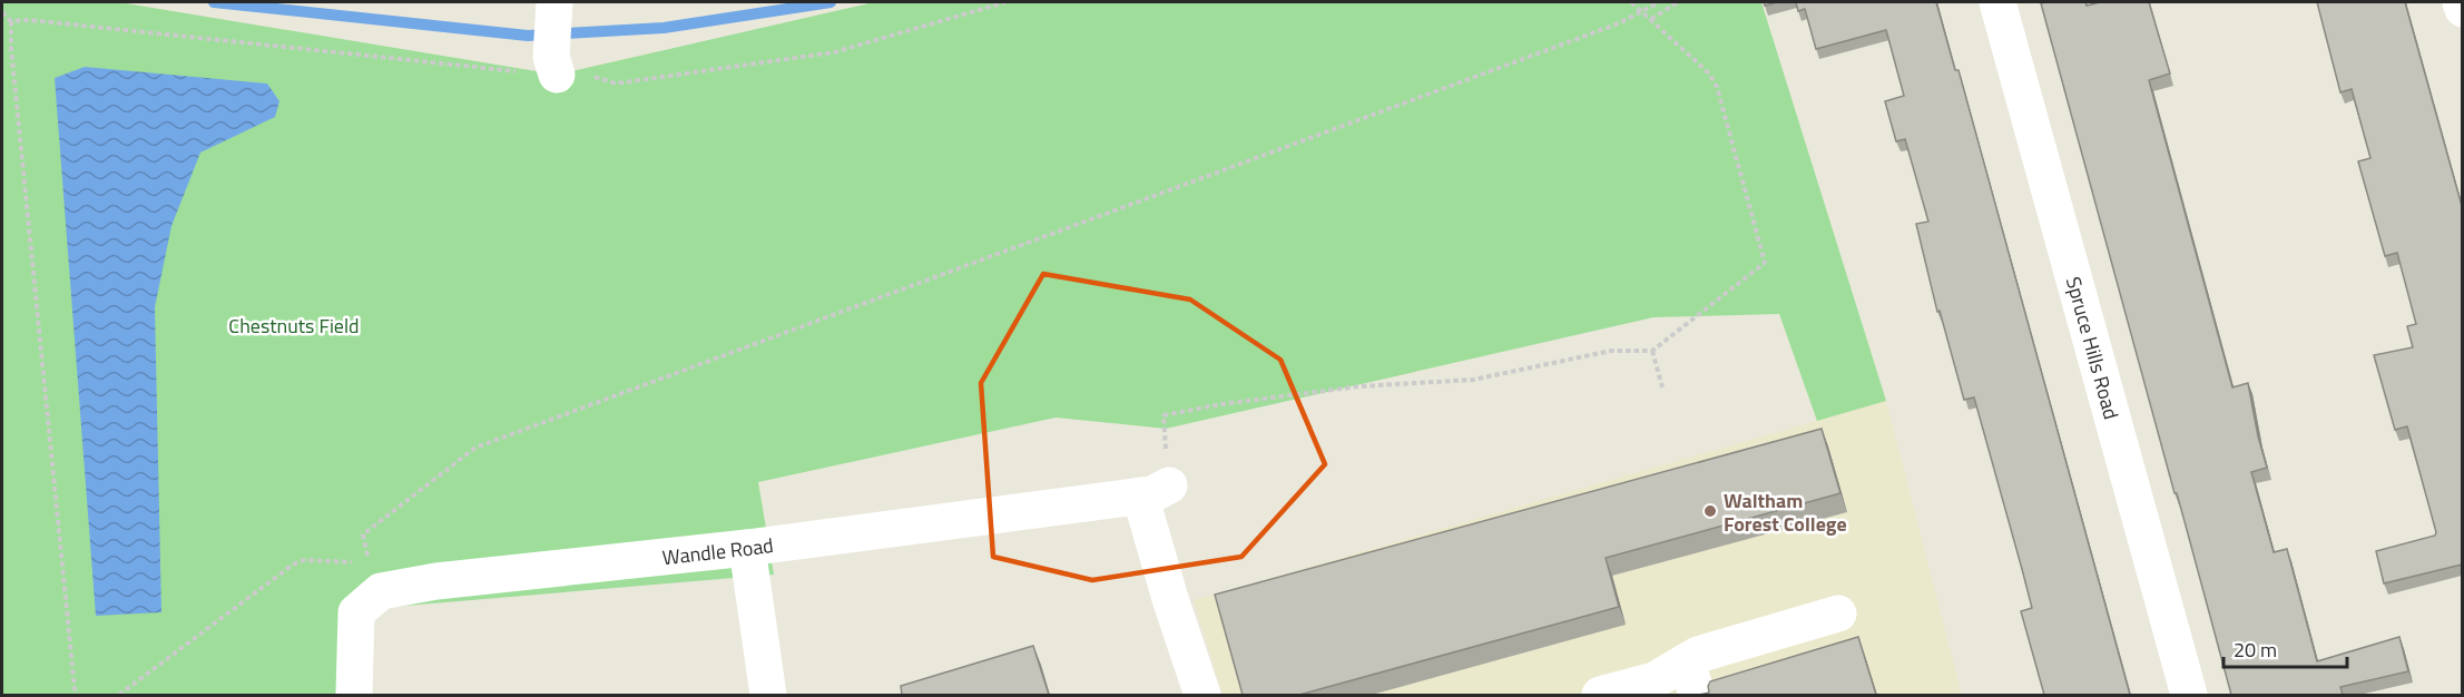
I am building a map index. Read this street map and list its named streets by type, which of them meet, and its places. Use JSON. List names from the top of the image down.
{
  "streets": {
    "street": ["Spruce Hills Road", "Wandle Road"]
  },
  "parks": ["Chestnuts Field"],
  "places": ["Waltham Forest College"],
  "scale_bar": "20 m"
}
